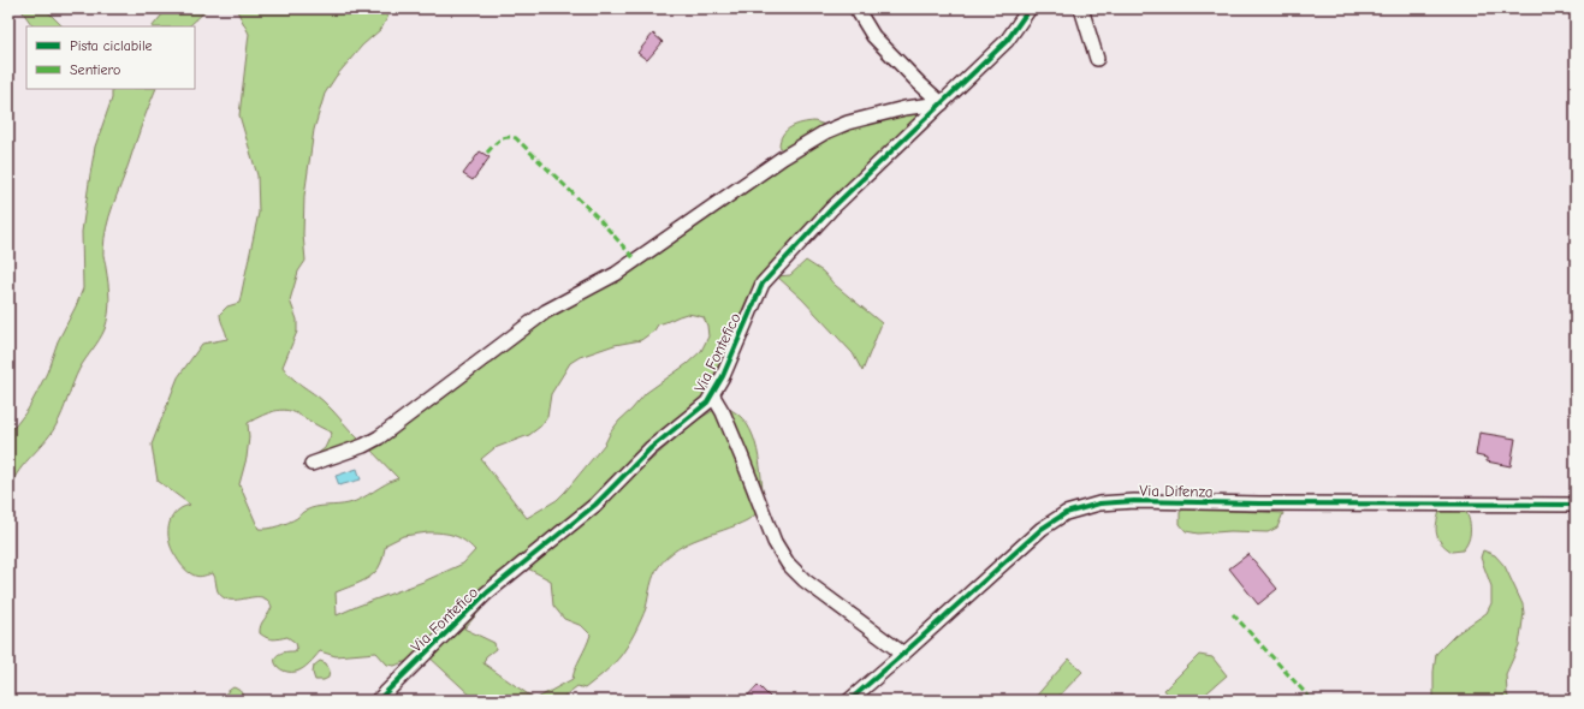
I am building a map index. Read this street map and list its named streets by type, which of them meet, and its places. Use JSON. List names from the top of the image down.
{
  "streets": {
    "street": ["Via Fontefico", "Via Difenza"]
  },
  "legend": ["Pista ciclabile", "Sentiero"]
}
